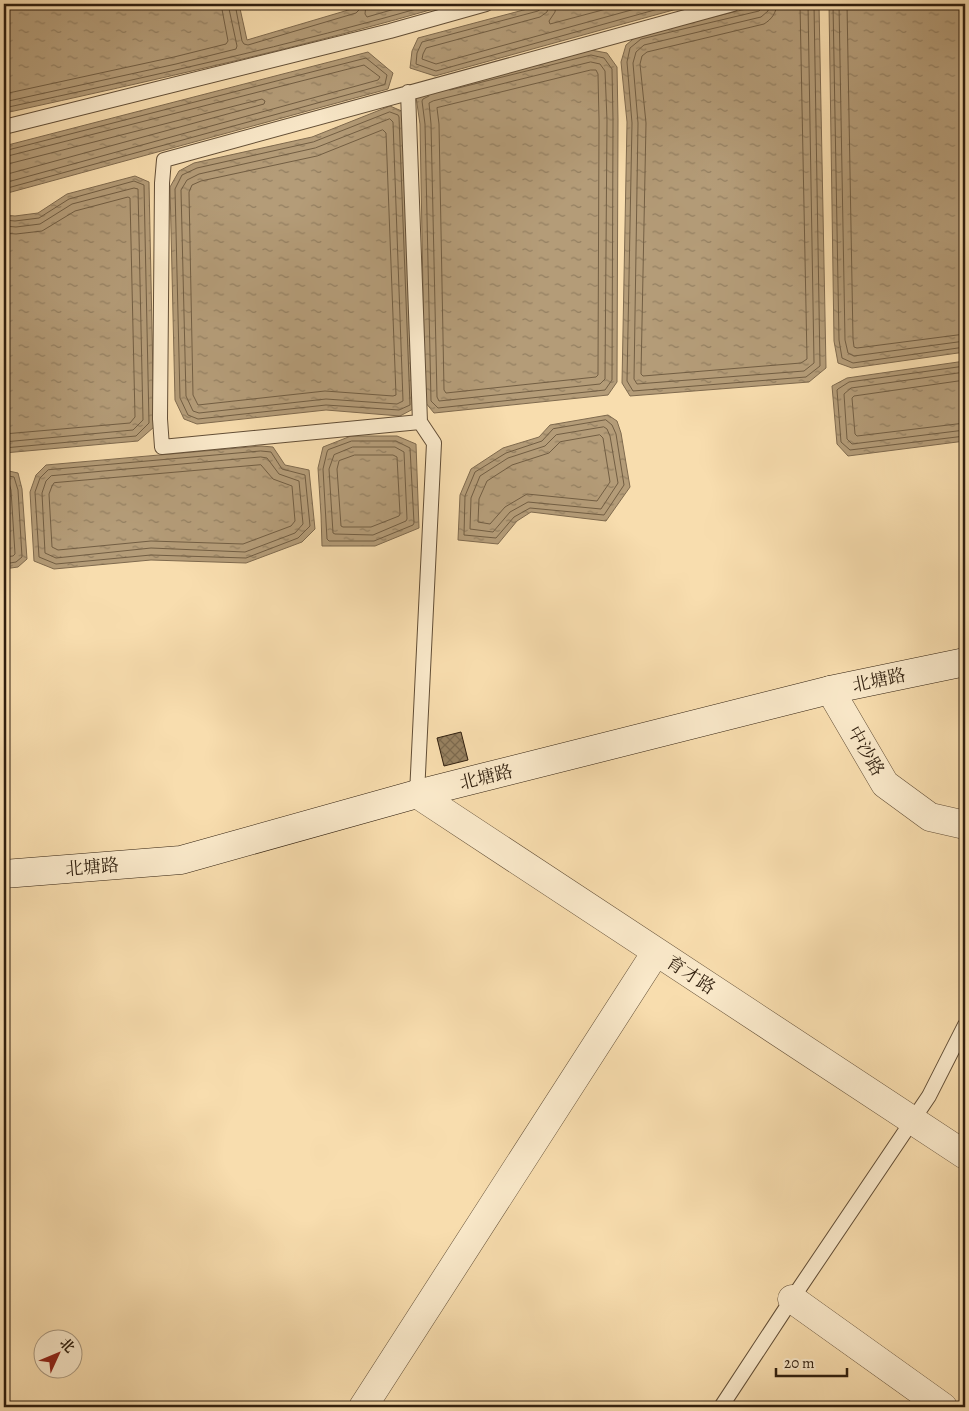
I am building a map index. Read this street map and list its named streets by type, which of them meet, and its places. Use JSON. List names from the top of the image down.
{
  "streets": {
    "street": ["北塘路", "中沙路", "育才路"]
  },
  "crossings": [
    ["北塘路", "中沙路"],
    ["北塘路", "育才路"]
  ],
  "scale_bar": "20 m",
  "north": "top right"
}
